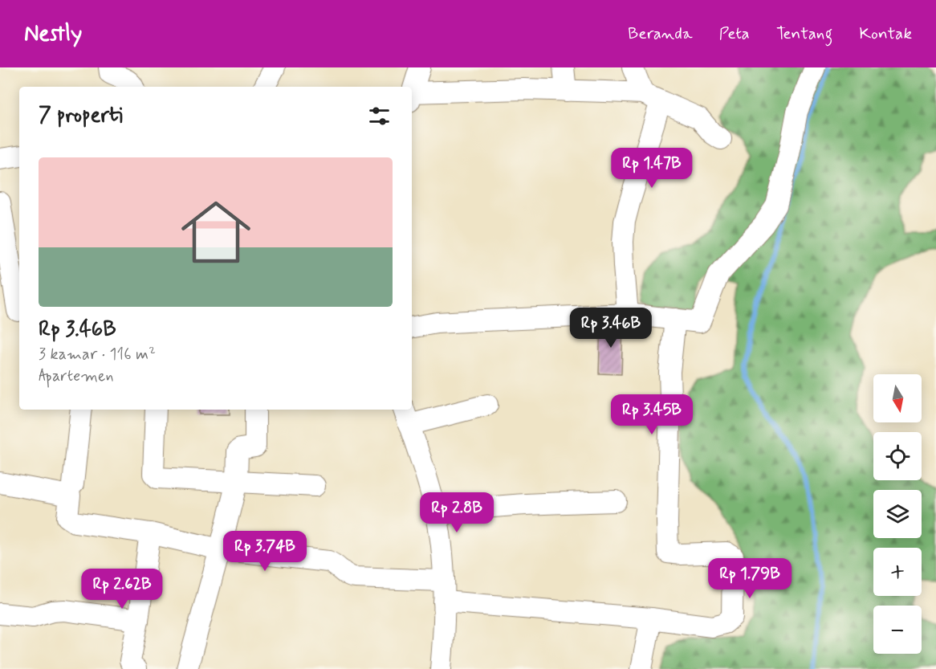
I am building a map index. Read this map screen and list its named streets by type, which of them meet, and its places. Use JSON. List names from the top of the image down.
{
  "north": "bottom",
  "page": {
    "header": "Nestly",
    "nav": [
      "Beranda",
      "Peta",
      "Tentang",
      "Kontak"
    ],
    "heading": "7 properti",
    "list": [
      {
        "name": "Rp 3.46B",
        "note": "3 kamar · 116 m² · Apartemen"
      }
    ],
    "price": [
      "Rp 1.47B",
      "Rp 3.46B",
      "Rp 3.45B",
      "Rp 2.8B",
      "Rp 3.74B",
      "Rp 1.79B",
      "Rp 2.62B"
    ],
    "map_buttons": ["+", "−"]
  }
}
